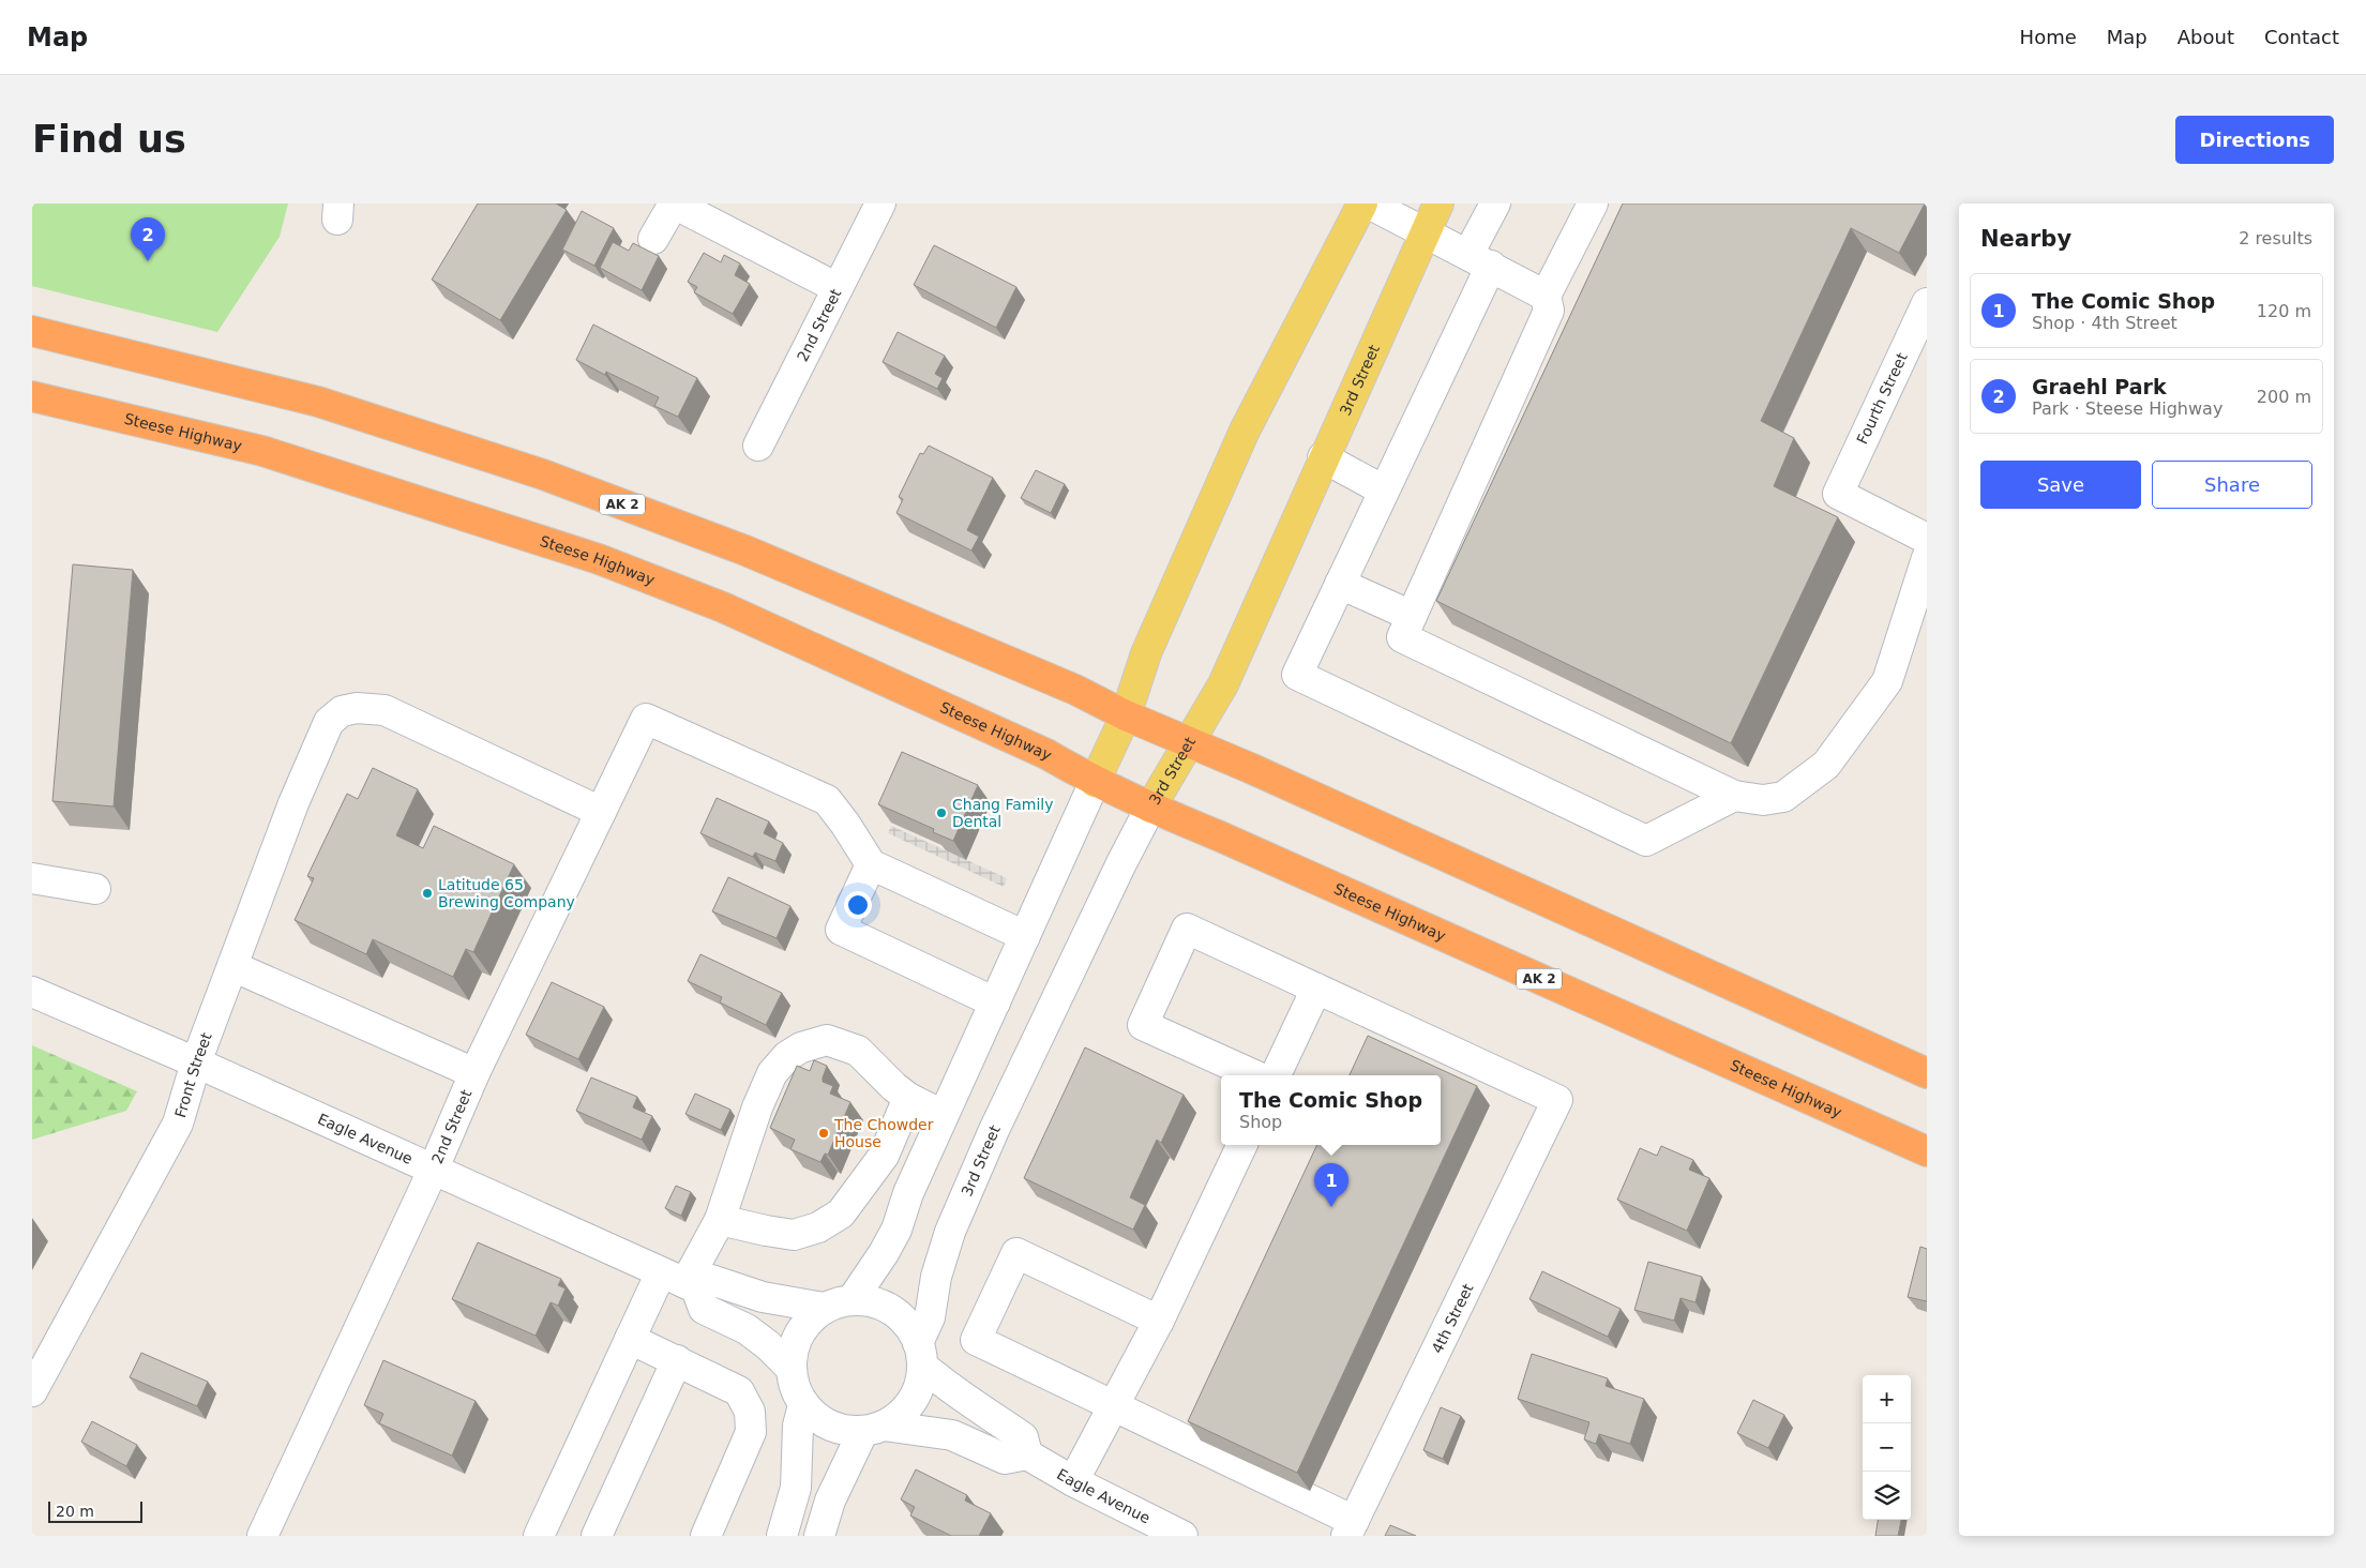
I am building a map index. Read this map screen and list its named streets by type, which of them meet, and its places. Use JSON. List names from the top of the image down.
{
  "streets": {
    "highway": ["Steese Highway", "AK 2"],
    "main road": ["3rd Street"],
    "street": [
      "2nd Street",
      "Fourth Street",
      "Front Street",
      "Eagle Avenue",
      "4th Street"
    ]
  },
  "crossings": [
    ["2nd Street", "Front Street"],
    ["2nd Street", "Eagle Avenue"],
    ["3rd Street", "Steese Highway"],
    ["3rd Street", "AK 2"],
    ["Front Street", "Eagle Avenue"]
  ],
  "places": ["Chang Family Dental", "Latitude 65 Brewing Company", "The Chowder House"],
  "scale_bar": "20 m",
  "page": {
    "header": "Map",
    "nav": [
      "Home",
      "Map",
      "About",
      "Contact"
    ],
    "buttons": [
      "Directions",
      ["Save", "Share"]
    ],
    "title": "Find us",
    "heading": ["Nearby", "2 results"],
    "pins": ["2", "1"],
    "list": [
      {
        "mark": "1",
        "name": "The Comic Shop",
        "note": "Shop · 4th Street",
        "value": "120 m"
      },
      {
        "mark": "2",
        "name": "Graehl Park",
        "note": "Park · Steese Highway",
        "value": "200 m"
      }
    ],
    "popup": ["The Comic Shop", "Shop"],
    "map_buttons": ["+", "−"],
    "scale": "20 m"
  }
}
